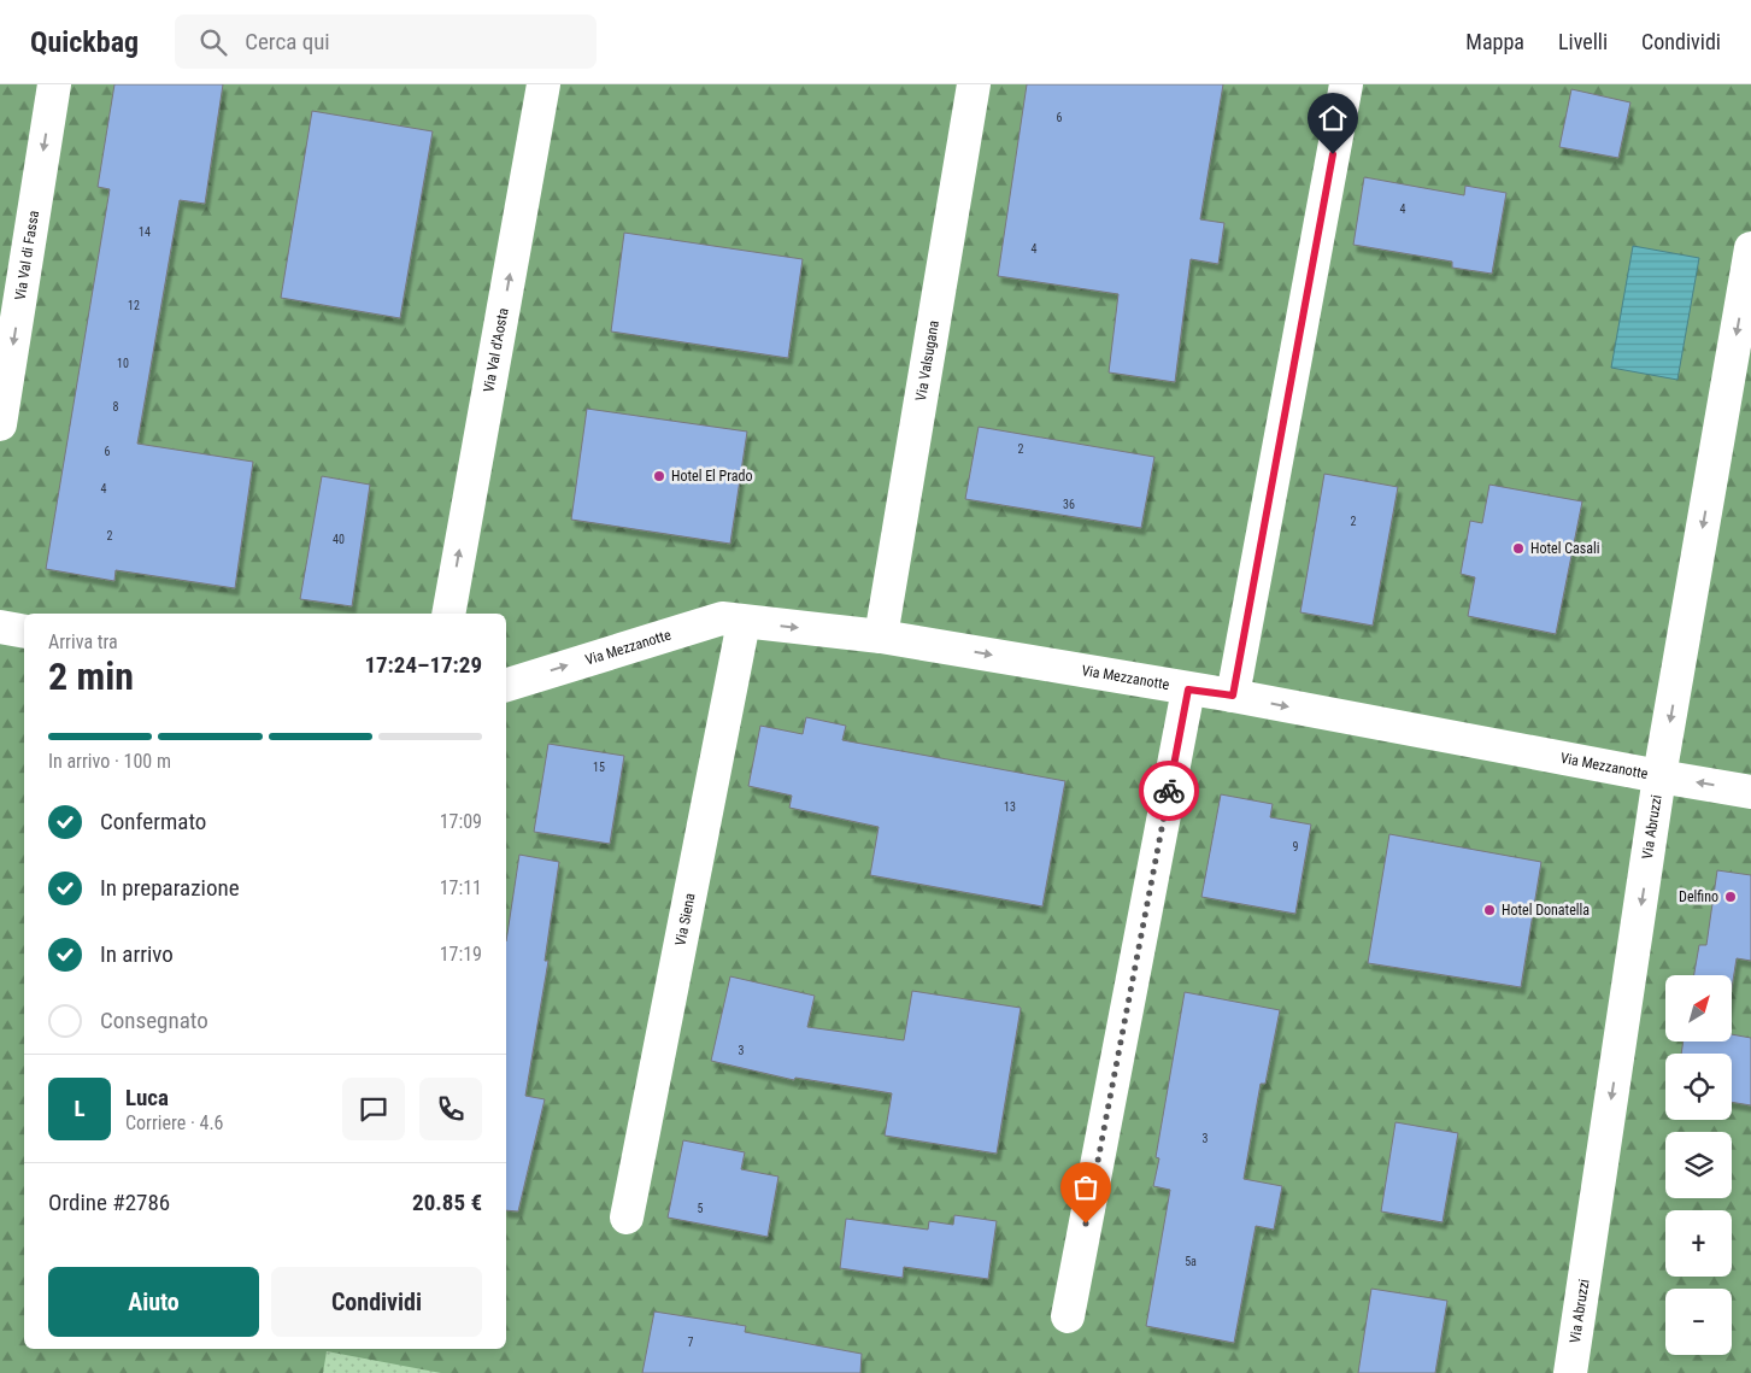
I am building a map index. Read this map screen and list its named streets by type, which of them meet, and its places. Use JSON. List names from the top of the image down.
{
  "streets": {
    "street": [
      "Via Val di Fassa",
      "Via Val d'Aosta",
      "Via Valsugana",
      "Via Mezzanotte",
      "Via Abruzzi",
      "Via Siena"
    ]
  },
  "crossings": [
    ["Via Valsugana", "Via Mezzanotte"],
    ["Via Mezzanotte", "Via Abruzzi"],
    ["Via Mezzanotte", "Via Siena"]
  ],
  "one_way": [
    "Via Val di Fassa",
    "Via Val d'Aosta",
    "Via Mezzanotte",
    "Via Abruzzi"
  ],
  "places": [
    "Hotel El Prado",
    "Hotel Casali",
    "Delfino",
    "Hotel Donatella"
  ],
  "house_numbers": [
    "6",
    "4",
    "14",
    "4",
    "12",
    "10",
    "8",
    "2",
    "6",
    "4",
    "36",
    "2",
    "2",
    "40",
    "15",
    "13",
    "9",
    "3",
    "3",
    "5",
    "5a",
    "7"
  ],
  "north": "top right",
  "page": {
    "header": "Quickbag",
    "search": "Cerca qui",
    "nav": ["Mappa", "Livelli", "Condividi"],
    "heading": ["2 min", "Arriva tra", "17:24–17:29"],
    "panel": [
      "Luca",
      "Corriere · 4.6",
      "Ordine #2786",
      "20.85 €"
    ],
    "bar": "In arrivo · 100 m",
    "list": [
      ["Confermato", "17:09"],
      ["In preparazione", "17:11"],
      ["In arrivo", "17:19"],
      "Consegnato"
    ],
    "map_buttons": ["+", "−"],
    "round": "L",
    "buttons": ["Aiuto", "Condividi"]
  }
}
